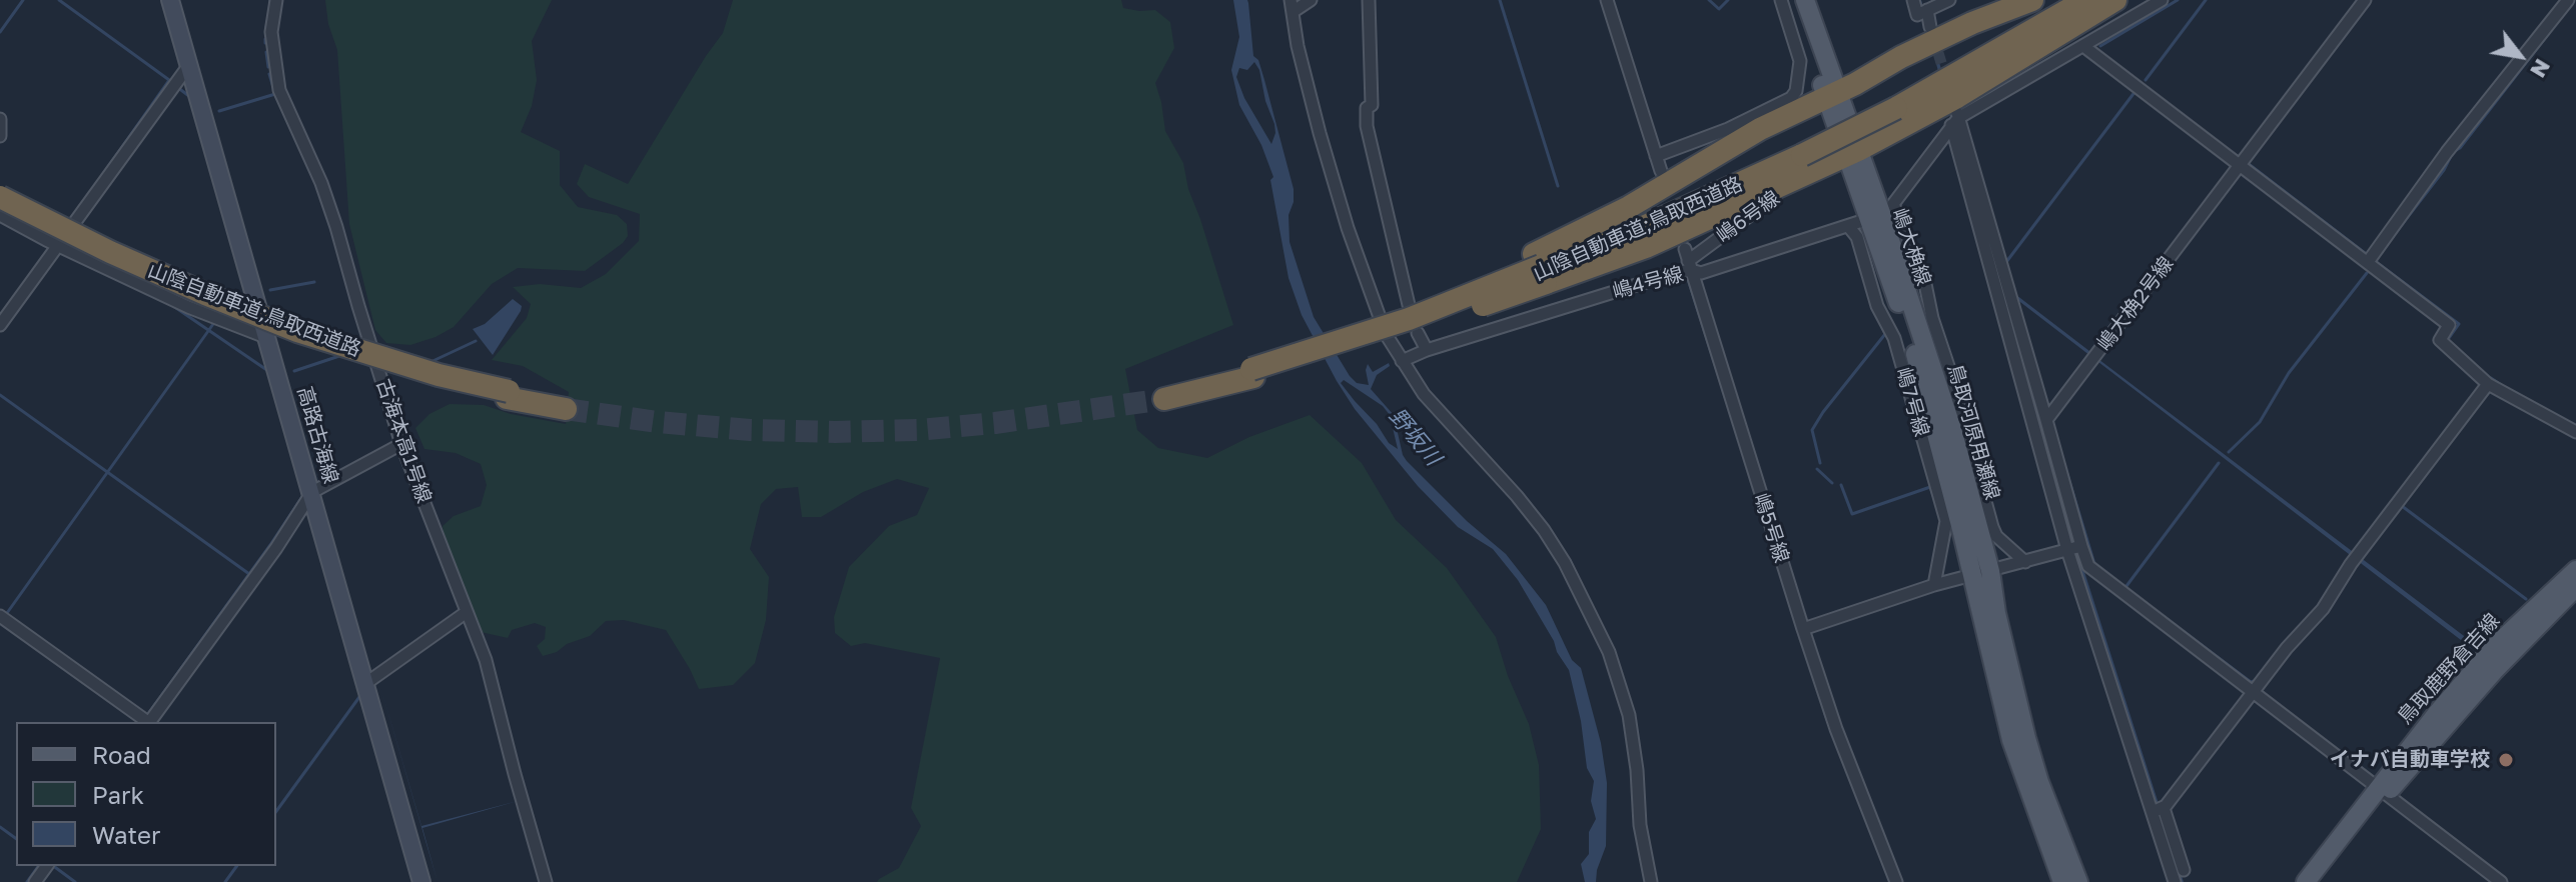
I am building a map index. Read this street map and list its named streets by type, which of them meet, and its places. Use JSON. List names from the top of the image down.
{
  "streets": {
    "highway": ["山陰自動車道;鳥取西道路"],
    "main road": ["鳥取河原用瀬線", "高路古海線", "鳥取鹿野倉吉線"],
    "street": [
      "嶋6号線",
      "嶋大桷線",
      "嶋4号線",
      "嶋大桷2号線",
      "嶋7号線",
      "古海本高1号線",
      "嶋5号線"
    ]
  },
  "crossings": [
    ["嶋6号線", "山陰自動車道;鳥取西道路"],
    ["嶋6号線", "嶋4号線"],
    ["嶋6号線", "嶋5号線"],
    ["嶋大桷線", "嶋4号線"],
    ["嶋大桷線", "鳥取河原用瀬線"],
    ["嶋4号線", "嶋7号線"],
    ["嶋4号線", "鳥取河原用瀬線"],
    ["嶋4号線", "嶋5号線"]
  ],
  "water": ["野坂川"],
  "places": ["イナバ自動車学校"],
  "legend": ["Road", "Park", "Water"],
  "north": "bottom right"
}
